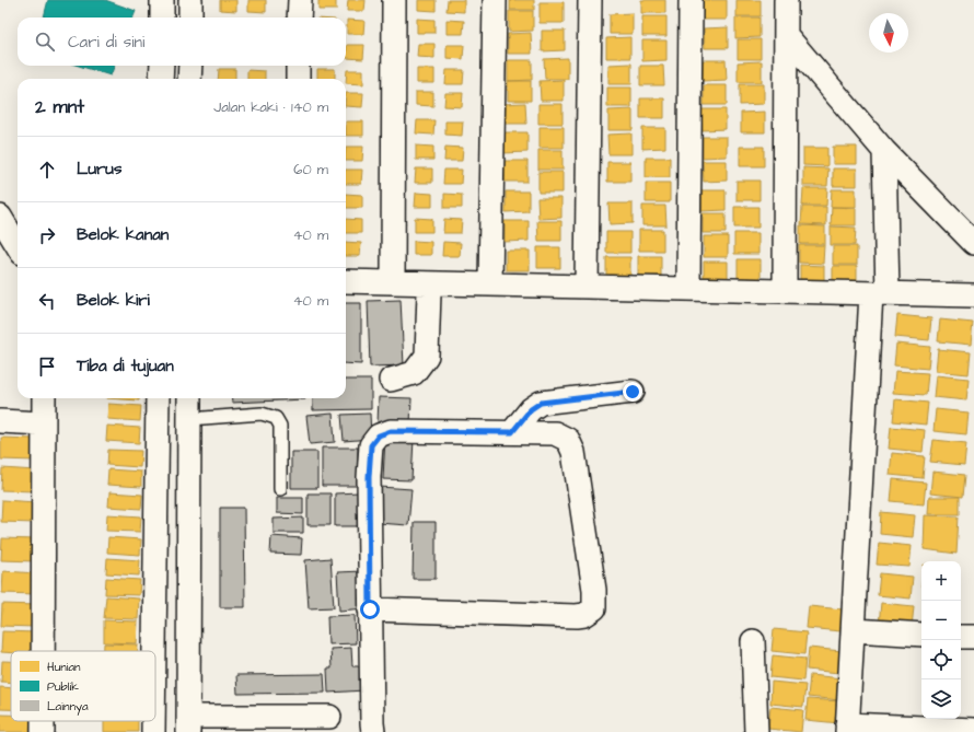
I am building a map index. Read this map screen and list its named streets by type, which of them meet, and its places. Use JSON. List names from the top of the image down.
{
  "legend": ["Hunian", "Publik", "Lainnya"],
  "north": "bottom",
  "page": {
    "search": "Cari di sini",
    "heading": ["2 mnt", "Jalan kaki · 140 m"],
    "list": [
      ["Lurus", "60 m"],
      ["Belok kanan", "40 m"],
      ["Belok kiri", "40 m"],
      "Tiba di tujuan"
    ],
    "map_buttons": ["+", "−"]
  }
}
